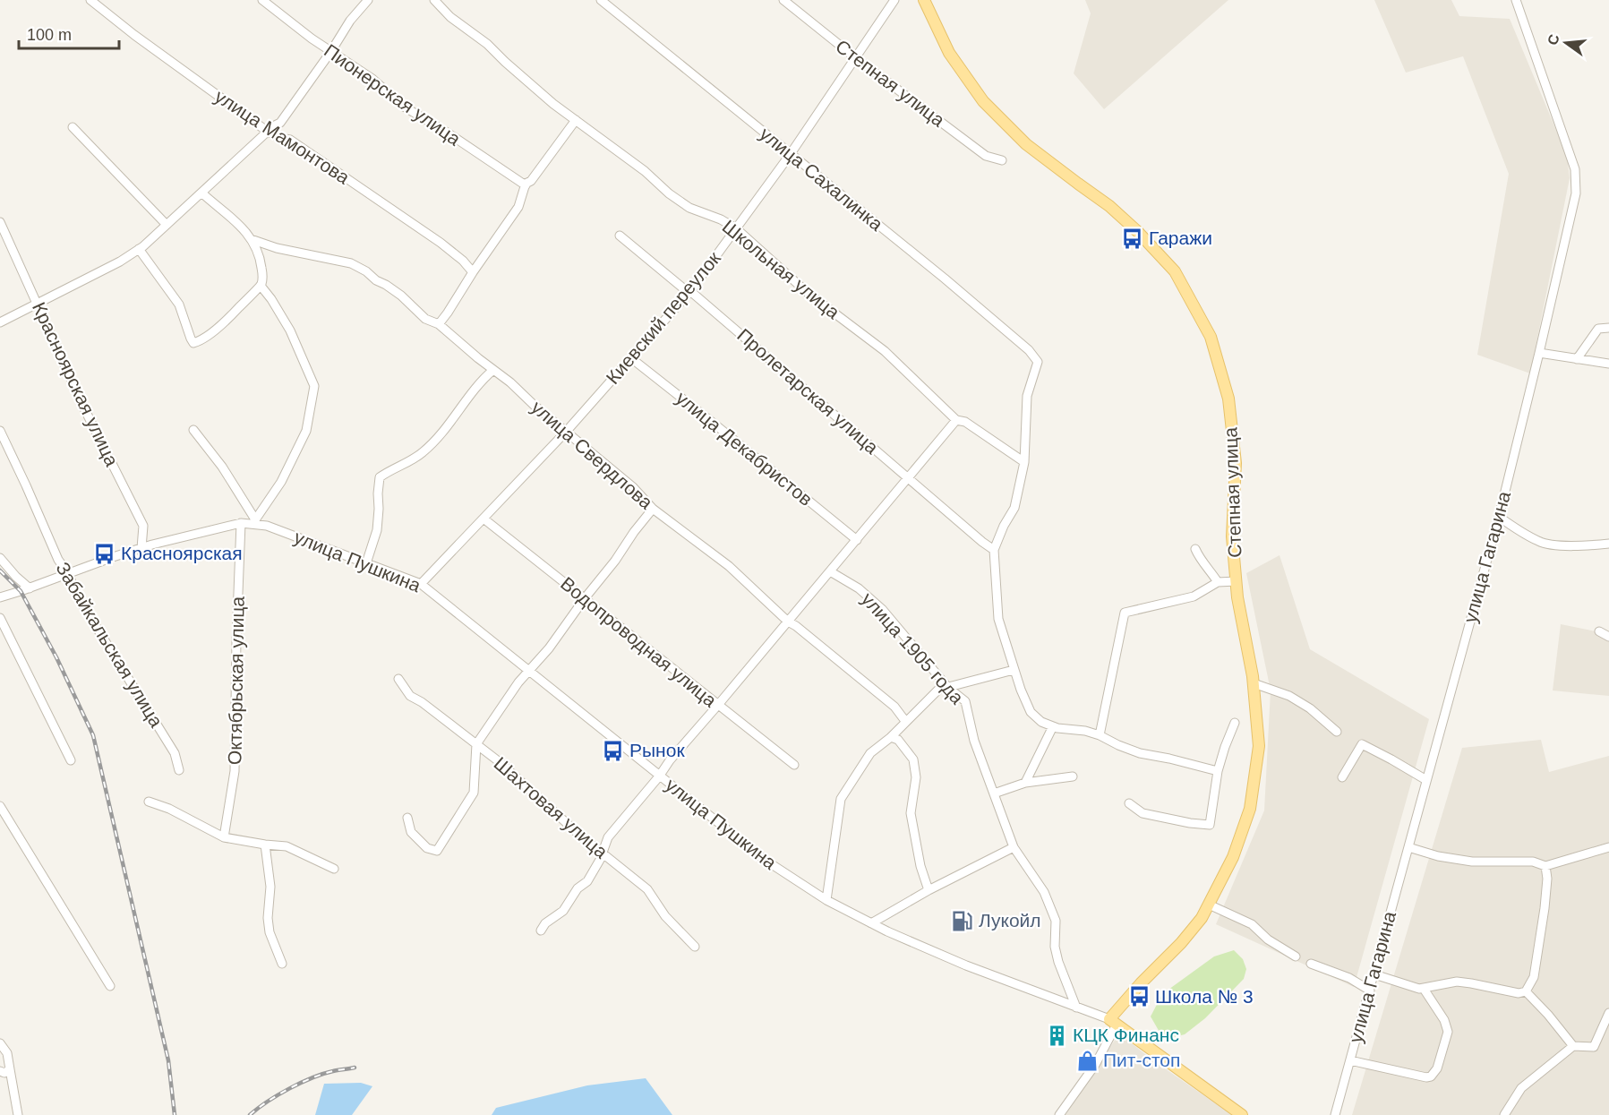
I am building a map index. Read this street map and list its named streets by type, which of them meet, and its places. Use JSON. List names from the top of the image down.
{
  "streets": {
    "main road": ["Степная улица", "улица Пушкина"],
    "street": [
      "Пионерская улица",
      "улица Мамонтова",
      "улица Сахалинка",
      "Школьная улица",
      "Киевский переулок",
      "Красноярская улица",
      "Пролетарская улица",
      "улица Декабристов",
      "улица Свердлова",
      "улица Гагарина",
      "Водопроводная улица",
      "Забайкальская улица",
      "улица 1905 года",
      "Октябрьская улица",
      "Шахтовая улица"
    ]
  },
  "crossings": [
    ["Степная улица", "Киевский переулок"],
    ["Степная улица", "улица Пушкина"],
    ["улица Сахалинка", "Школьная улица"],
    ["улица Сахалинка", "Киевский переулок"],
    ["Школьная улица", "Киевский переулок"],
    ["Киевский переулок", "Пролетарская улица"],
    ["Киевский переулок", "улица Декабристов"],
    ["Киевский переулок", "улица Свердлова"],
    ["Киевский переулок", "улица Пушкина"],
    ["Киевский переулок", "Водопроводная улица"],
    ["Красноярская улица", "улица Пушкина"],
    ["улица Пушкина", "Забайкальская улица"],
    ["улица Пушкина", "улица 1905 года"],
    ["улица Пушкина", "Октябрьская улица"]
  ],
  "places": {
    "bus stop": [
      "Гаражи",
      "Красноярская",
      "Рынок",
      "Школа № 3"
    ],
    "fuel station": ["Лукойл"],
    "building": ["КЦК Финанс"],
    "shop": ["Пит-стоп"]
  },
  "scale_bar": "100 m",
  "north": "left"
}
